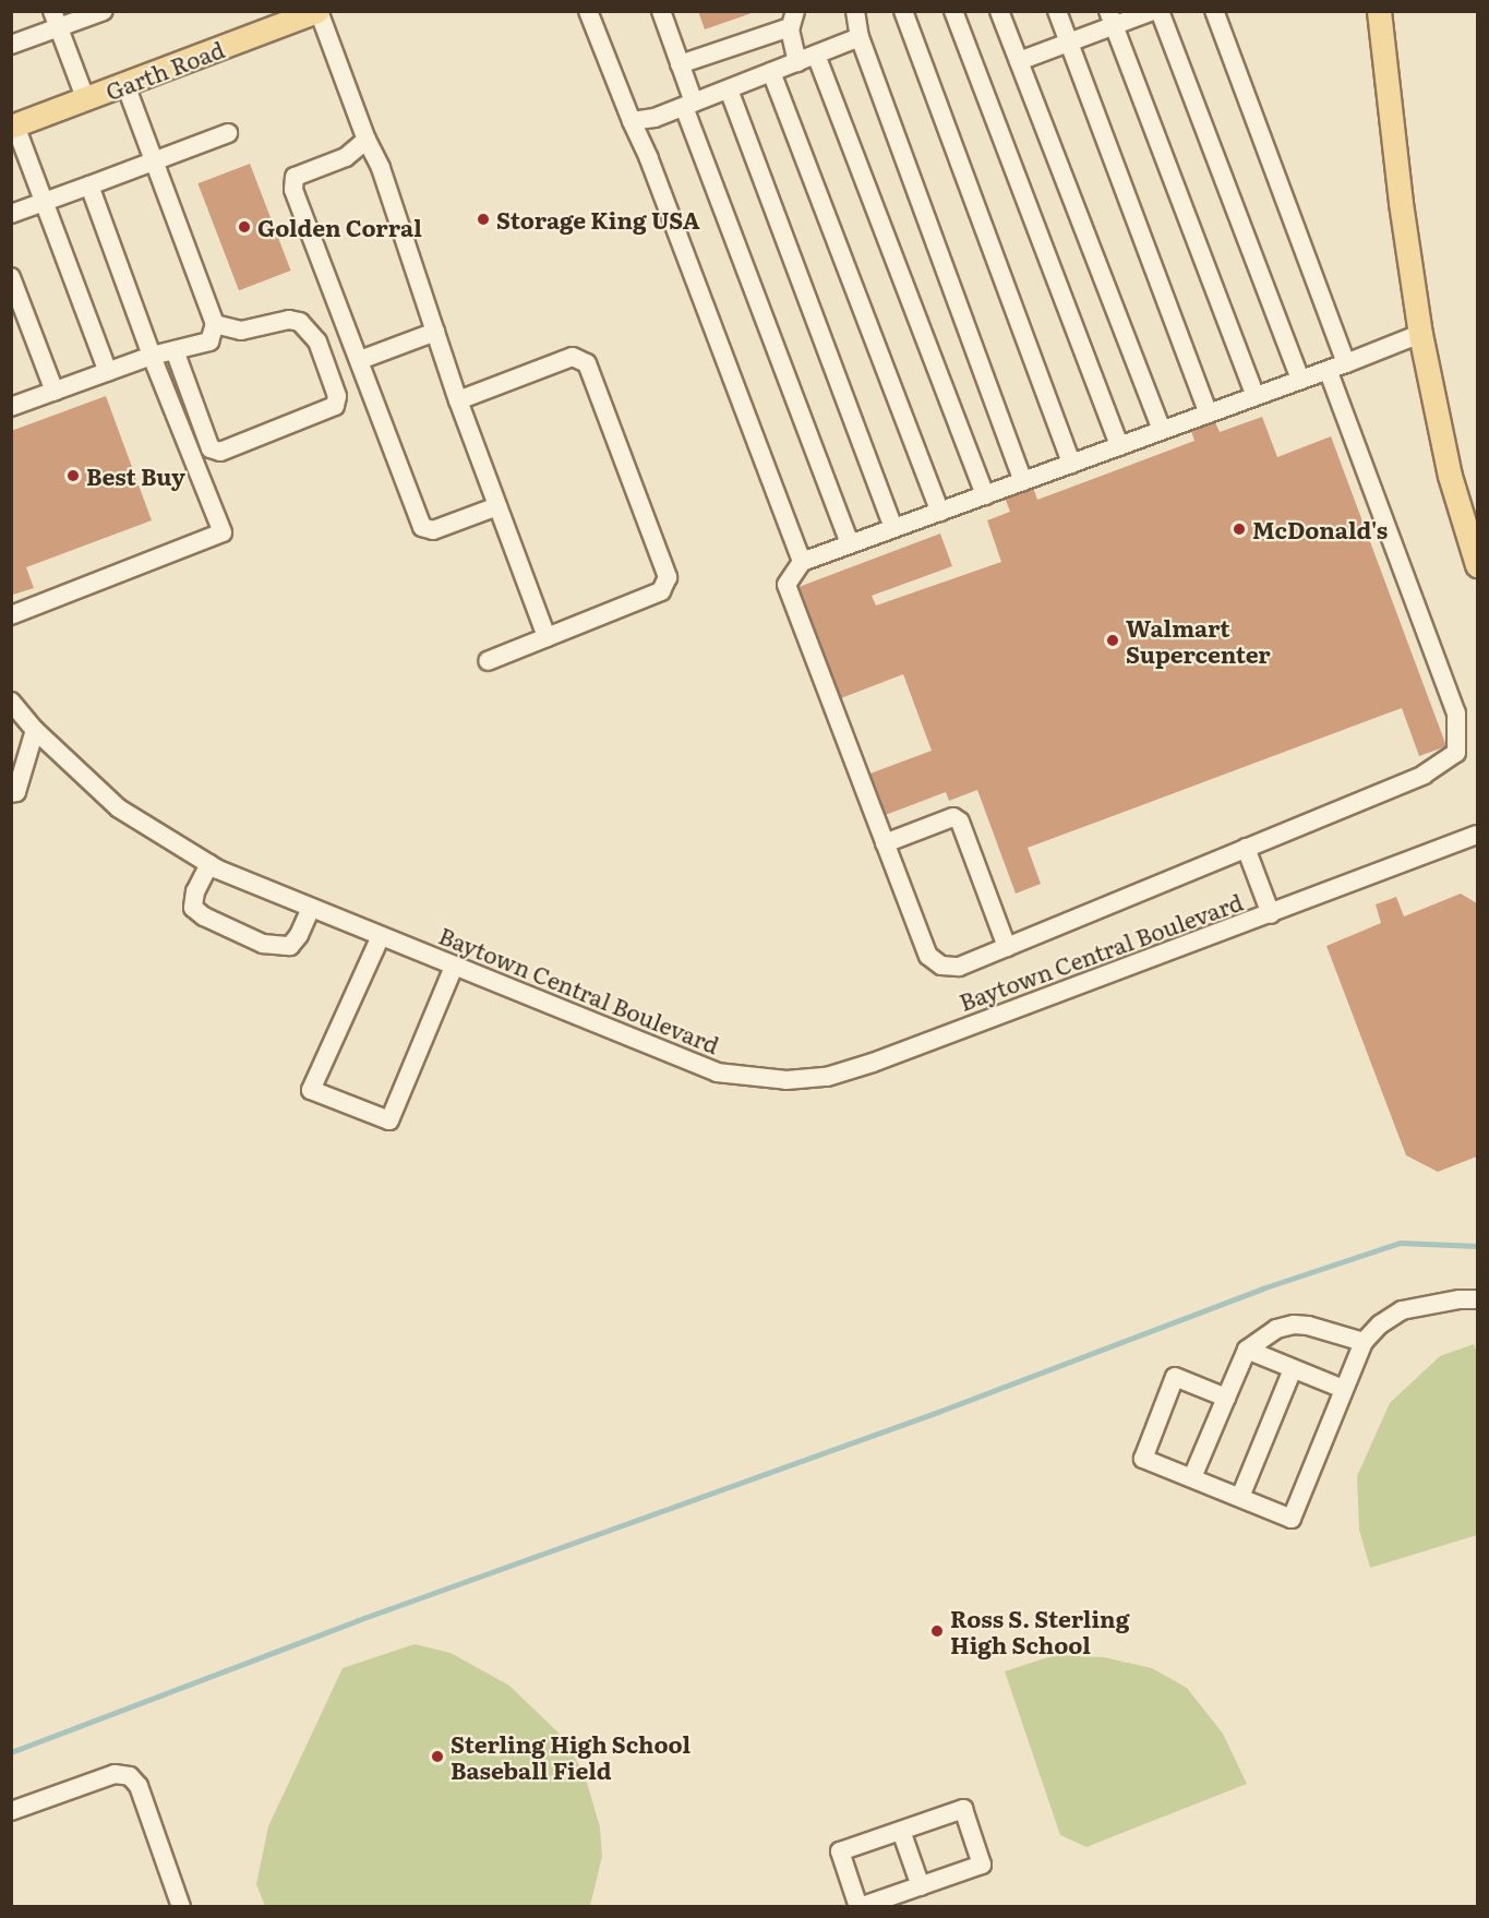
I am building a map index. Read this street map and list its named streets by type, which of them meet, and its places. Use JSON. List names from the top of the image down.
{
  "streets": {
    "main road": ["Garth Road"],
    "street": ["Baytown Central Boulevard"]
  },
  "places": [
    "Storage King USA",
    "Golden Corral",
    "Best Buy",
    "McDonald's",
    "Walmart Supercenter",
    "Ross S. Sterling High School",
    "Sterling High School Baseball Field"
  ]
}
